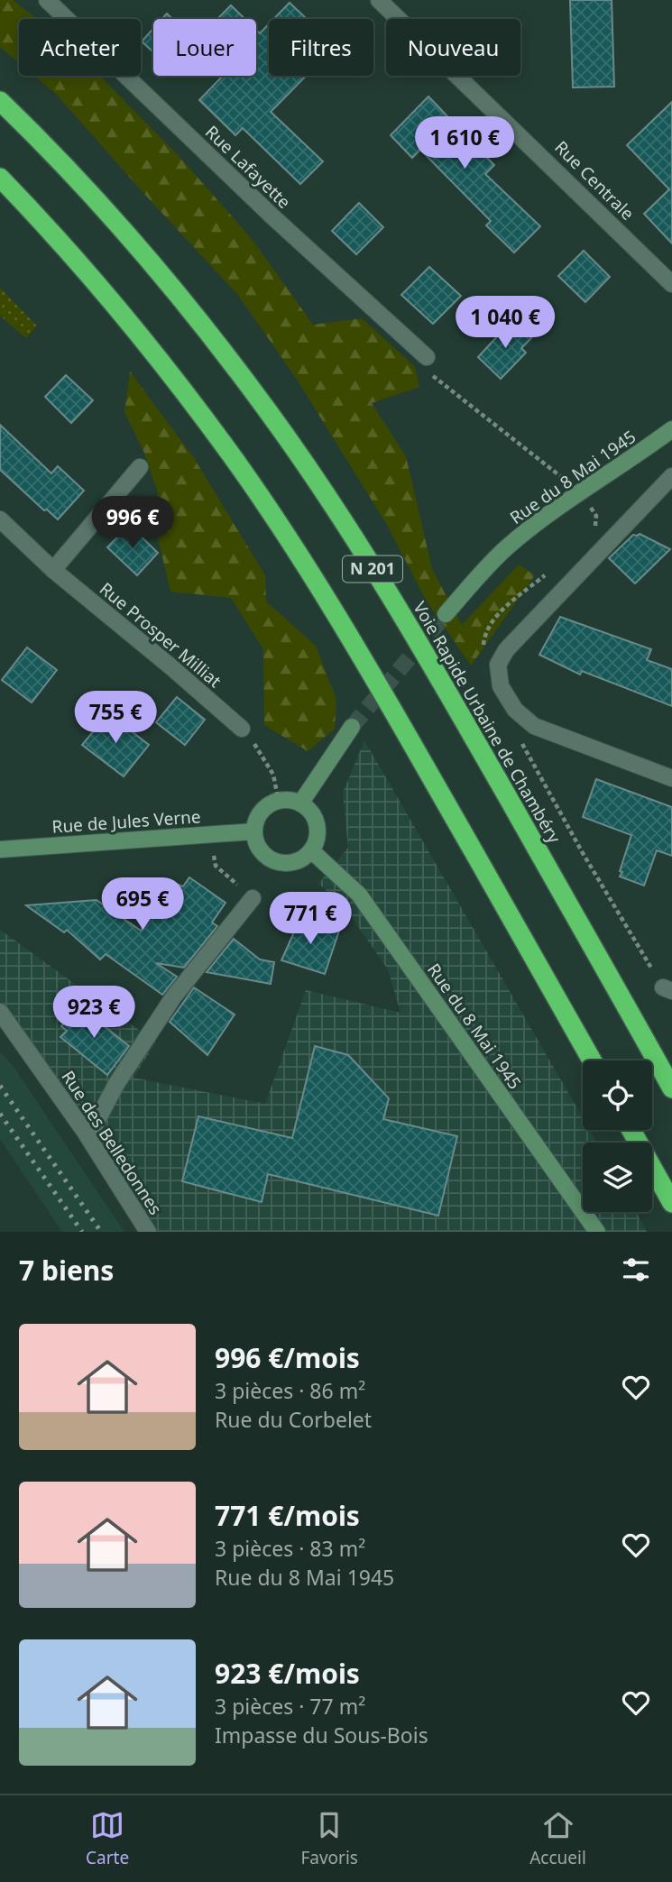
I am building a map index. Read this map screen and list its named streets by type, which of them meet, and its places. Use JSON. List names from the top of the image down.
{
  "streets": {
    "highway": ["N 201", "Voie Rapide Urbaine de Chambéry"],
    "main road": ["Rue du 8 Mai 1945", "Rue de Jules Verne"],
    "street": [
      "Rue Lafayette",
      "Rue Centrale",
      "Rue Prosper Milliat",
      "Rue des Belledonnes"
    ]
  },
  "crossings": [
    ["Rue du 8 Mai 1945", "Rue de Jules Verne"]
  ],
  "page": {
    "chip": [
      "Acheter",
      "Louer",
      "Filtres",
      "Nouveau"
    ],
    "price": [
      "1 610 €",
      "1 040 €",
      "996 €",
      "755 €",
      "695 €",
      "771 €",
      "923 €"
    ],
    "heading": "7 biens",
    "list": [
      {
        "name": "996 €/mois",
        "note": "3 pièces · 86 m² · Rue du Corbelet"
      },
      {
        "name": "771 €/mois",
        "note": "3 pièces · 83 m² · Rue du 8 Mai 1945"
      },
      {
        "name": "923 €/mois",
        "note": "3 pièces · 77 m² · Impasse du Sous-Bois"
      }
    ],
    "tabs": ["Carte", "Favoris", "Accueil"]
  }
}
